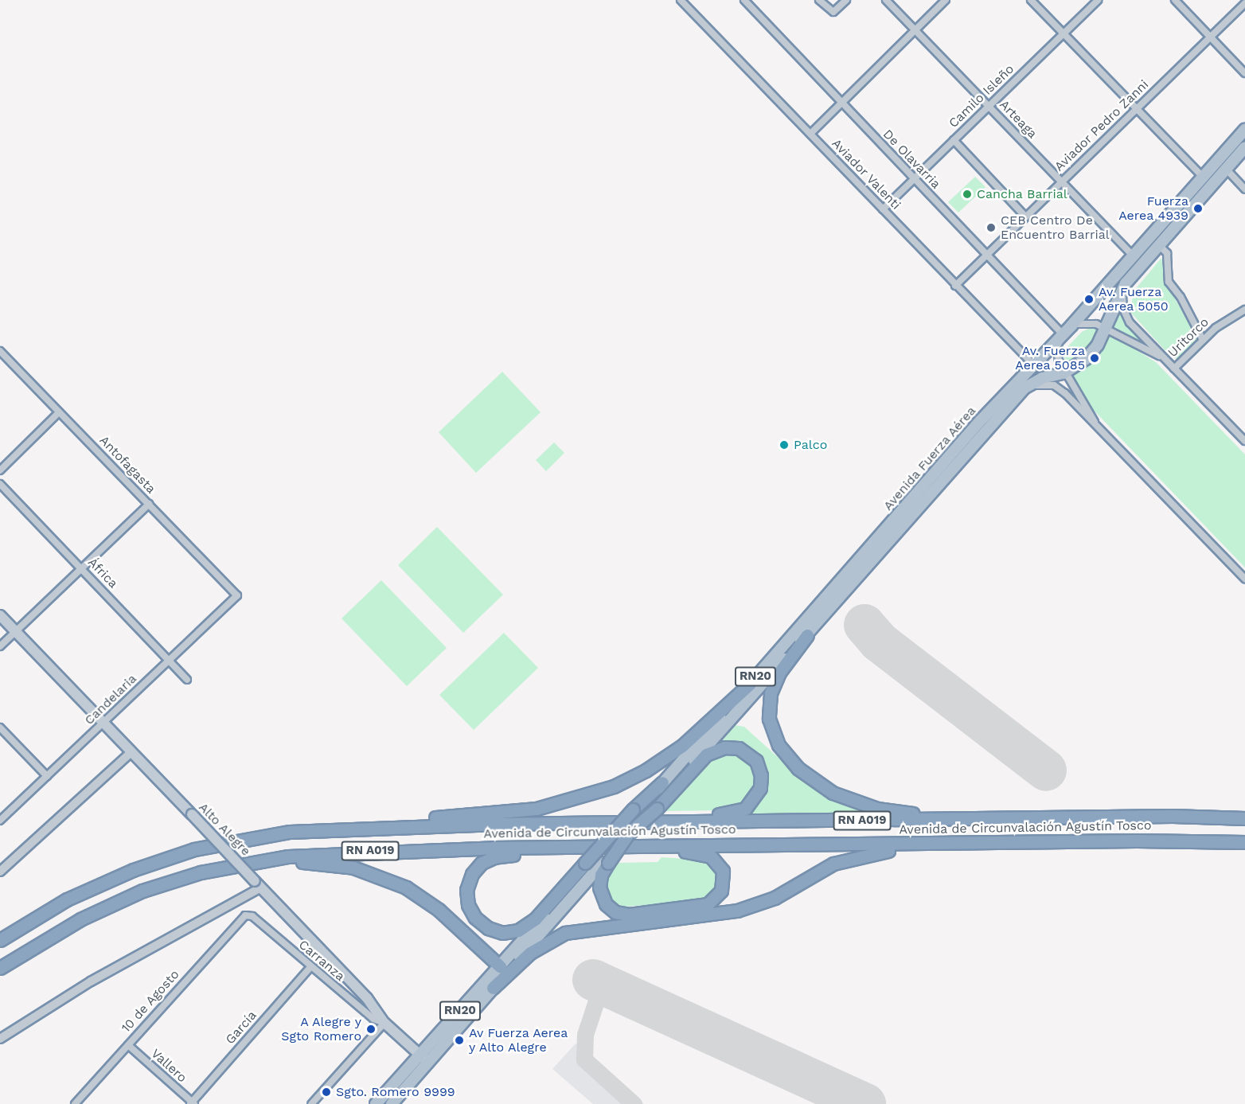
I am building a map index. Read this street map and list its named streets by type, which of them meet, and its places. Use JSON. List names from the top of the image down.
{
  "streets": {
    "highway": ["RN A019", "Avenida de Circunvalación Agustín Tosco"],
    "main road": ["Avenida Fuerza Aérea", "RN20", "Alto Alegre"],
    "street": [
      "Camilo Isleño",
      "Arteaga",
      "Aviador Pedro Zanni",
      "De Olavarria",
      "Aviador Valenti",
      "Uritorco",
      "Antofagasta",
      "África",
      "Candelaria",
      "Carranza",
      "10 de Agosto",
      "García",
      "Vallero"
    ]
  },
  "crossings": [
    ["Camilo Isleño", "Arteaga"],
    ["Camilo Isleño", "De Olavarria"],
    ["Camilo Isleño", "Aviador Valenti"],
    ["Arteaga", "Aviador Pedro Zanni"],
    ["Arteaga", "Avenida Fuerza Aérea"],
    ["Aviador Pedro Zanni", "De Olavarria"],
    ["Aviador Pedro Zanni", "Aviador Valenti"],
    ["De Olavarria", "Avenida Fuerza Aérea"],
    ["Aviador Valenti", "Avenida Fuerza Aérea"],
    ["Antofagasta", "Candelaria"],
    ["África", "Candelaria"],
    ["RN20", "Alto Alegre"],
    ["Candelaria", "Alto Alegre"],
    ["Alto Alegre", "Carranza"],
    ["Carranza", "10 de Agosto"],
    ["Carranza", "García"],
    ["10 de Agosto", "Vallero"],
    ["García", "Vallero"]
  ],
  "places": [
    "Cancha Barrial",
    "Fuerza Aerea 4939",
    "CEB Centro De Encuentro Barrial",
    "Av. Fuerza Aerea 5050",
    "Av. Fuerza Aerea 5085",
    "Palco",
    "A Alegre y Sgto Romero",
    "Av Fuerza Aerea y Alto Alegre",
    "Sgto. Romero 9999"
  ]
}
